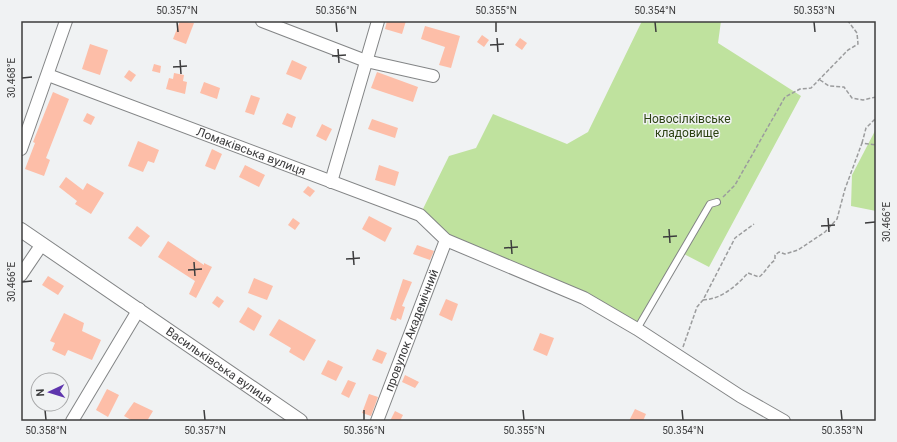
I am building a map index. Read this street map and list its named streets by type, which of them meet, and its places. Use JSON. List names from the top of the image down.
{
  "streets": {
    "street": ["Ломаківська вулиця", "провулок Академічний", "Васильківська вулиця"]
  },
  "crossings": [
    ["Ломаківська вулиця", "провулок Академічний"]
  ],
  "parks": ["Новосілківське кладовище"],
  "north": "left",
  "coordinates": [
    "50.357°N",
    "50.356°N",
    "50.355°N",
    "50.354°N",
    "50.353°N",
    "30.468°E",
    "30.466°E",
    "50.358°N"
  ]
}
